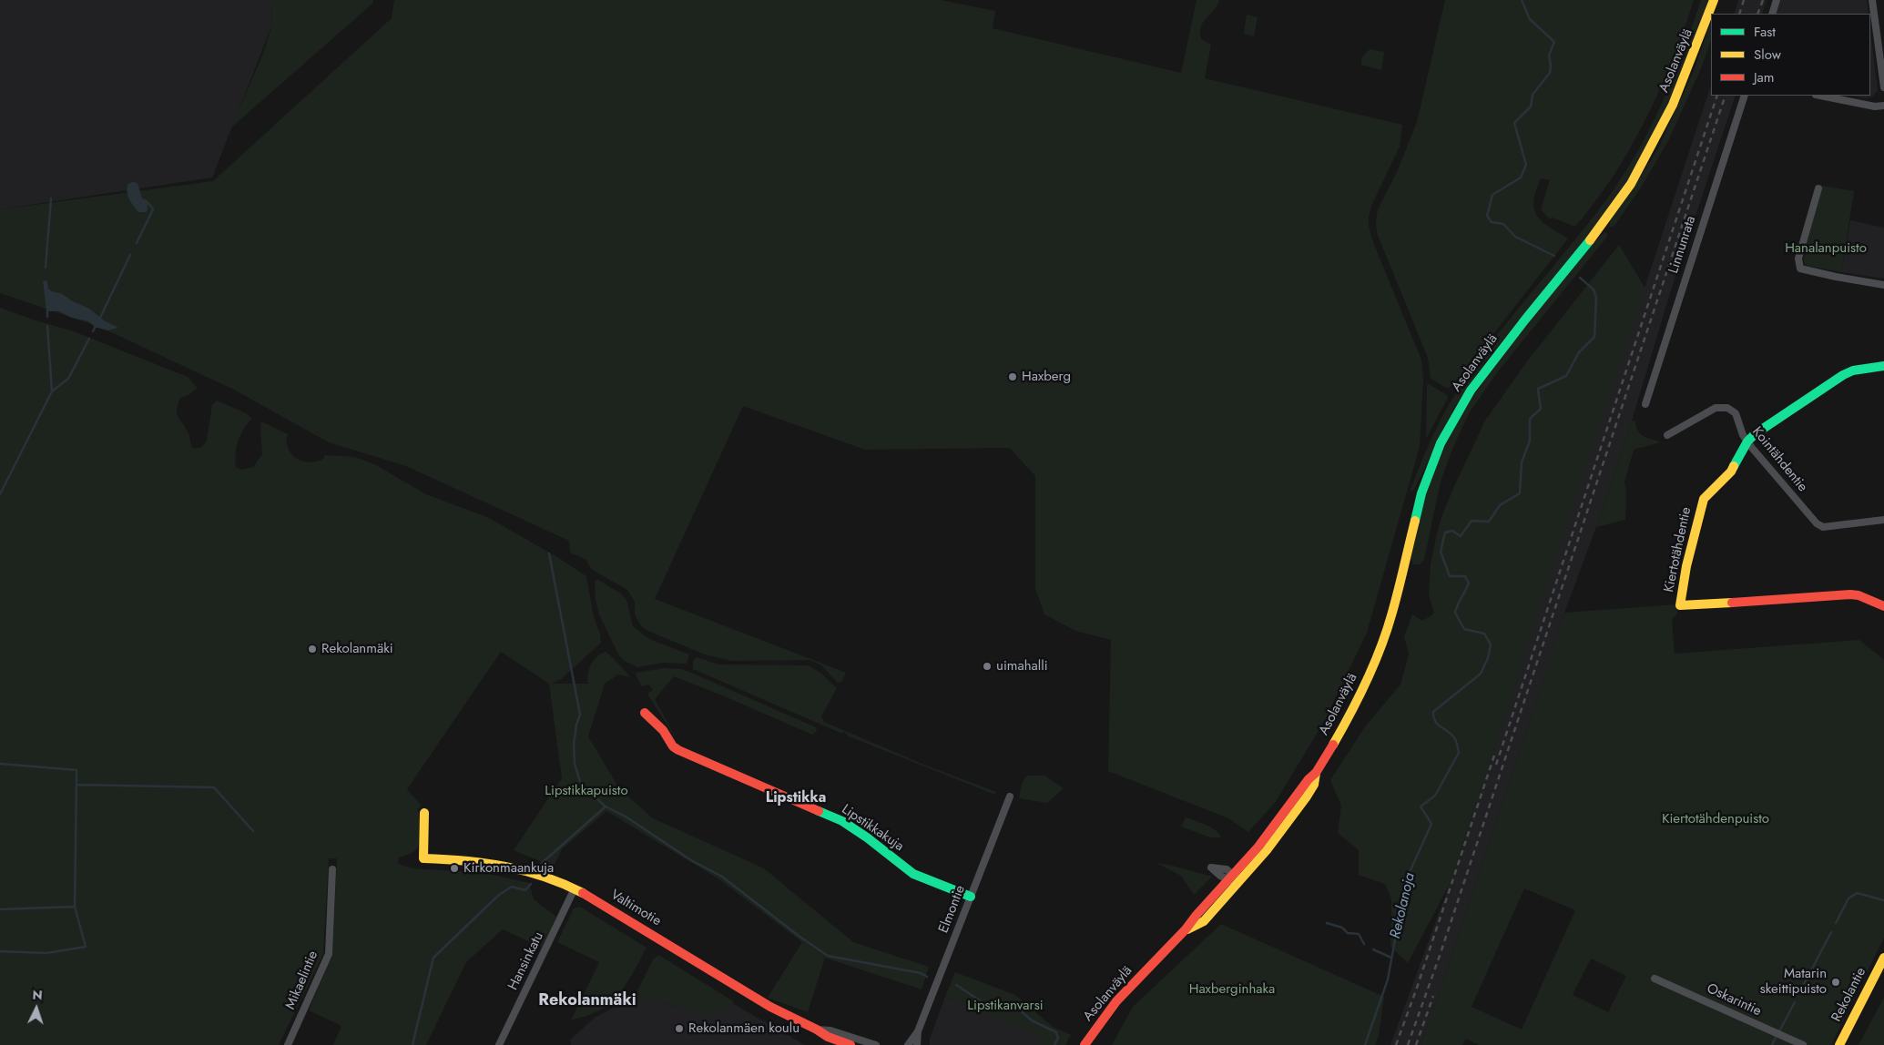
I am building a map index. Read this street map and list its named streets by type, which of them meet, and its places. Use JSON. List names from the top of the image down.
{
  "streets": {
    "main road": [
      "Asolanväylä",
      "Kiertotähdentie",
      "Lipstikkakuja",
      "Valtimotie",
      "Rekolantie"
    ],
    "street": [
      "Linnunrata",
      "Kointähdentie",
      "Elmontie",
      "Hansinkatu",
      "Mikaelintie",
      "Oskarintie"
    ]
  },
  "crossings": [
    ["Kointähdentie", "Kiertotähdentie"],
    ["Lipstikkakuja", "Elmontie"],
    ["Valtimotie", "Hansinkatu"]
  ],
  "districts": ["Lipstikka", "Rekolanmäki"],
  "water": ["Rekolanoja"],
  "parks": [
    "Hanalanpuisto",
    "Lipstikkapuisto",
    "Kiertotähdenpuisto",
    "Haxberginhaka",
    "Lipstikanvarsi"
  ],
  "places": [
    "Haxberg",
    "Rekolanmäki",
    "uimahalli",
    "Kirkonmaankuja",
    "Matarin skeittipuisto",
    "Rekolanmäen koulu"
  ],
  "legend": ["Fast", "Slow", "Jam"],
  "north": "top"
}
